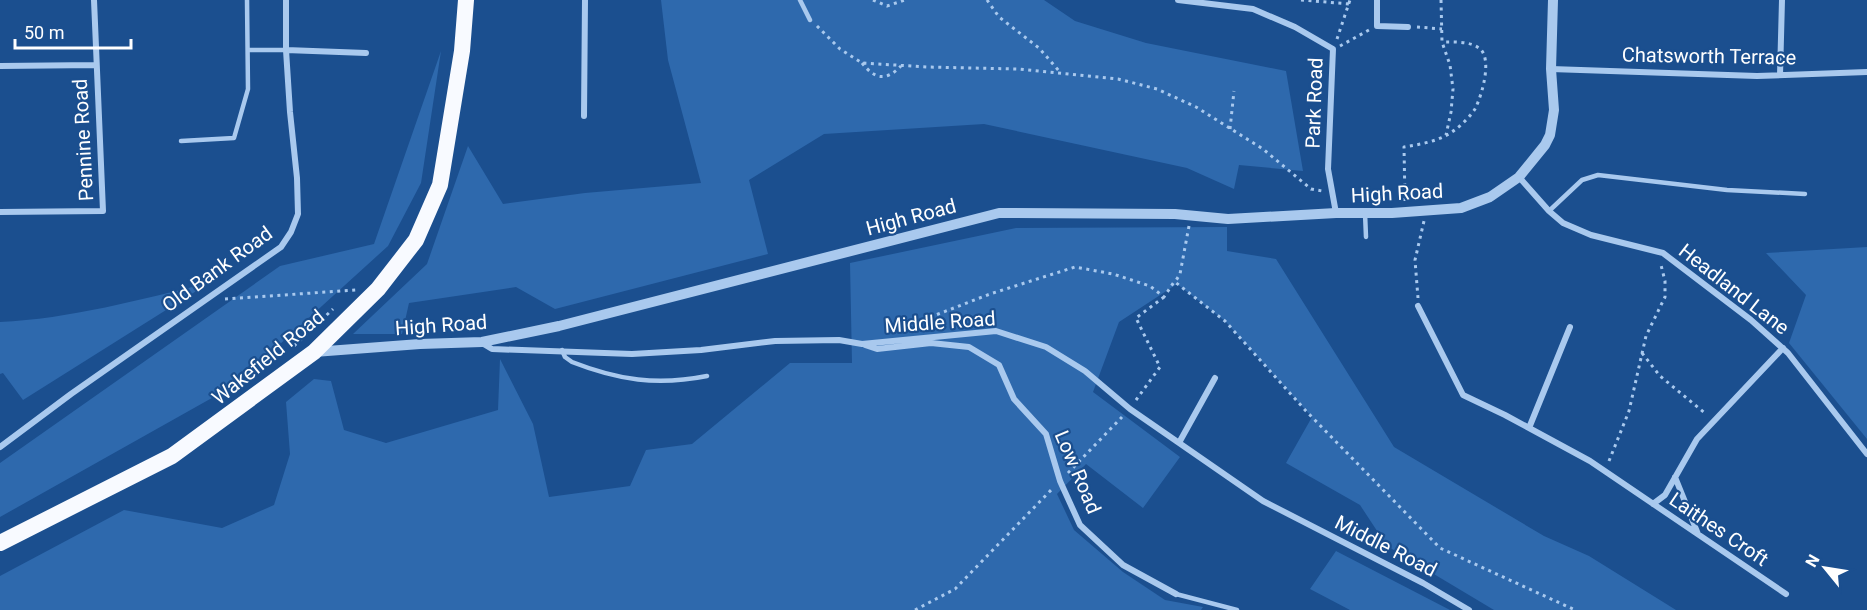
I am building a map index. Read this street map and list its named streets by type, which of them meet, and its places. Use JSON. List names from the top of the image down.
{
  "streets": {
    "highway": ["Wakefield Road"],
    "street": [
      "Chatsworth Terrace",
      "Park Road",
      "Pennine Road",
      "High Road",
      "Old Bank Road",
      "Headland Lane",
      "Middle Road",
      "Low Road",
      "Laithes Croft"
    ]
  },
  "crossings": [
    ["Chatsworth Terrace", "High Road"],
    ["Park Road", "High Road"],
    ["High Road", "Headland Lane"],
    ["High Road", "Middle Road"],
    ["High Road", "Wakefield Road"],
    ["Headland Lane", "Laithes Croft"],
    ["Middle Road", "Low Road"]
  ],
  "scale_bar": "50 m",
  "north": "top left"
}
